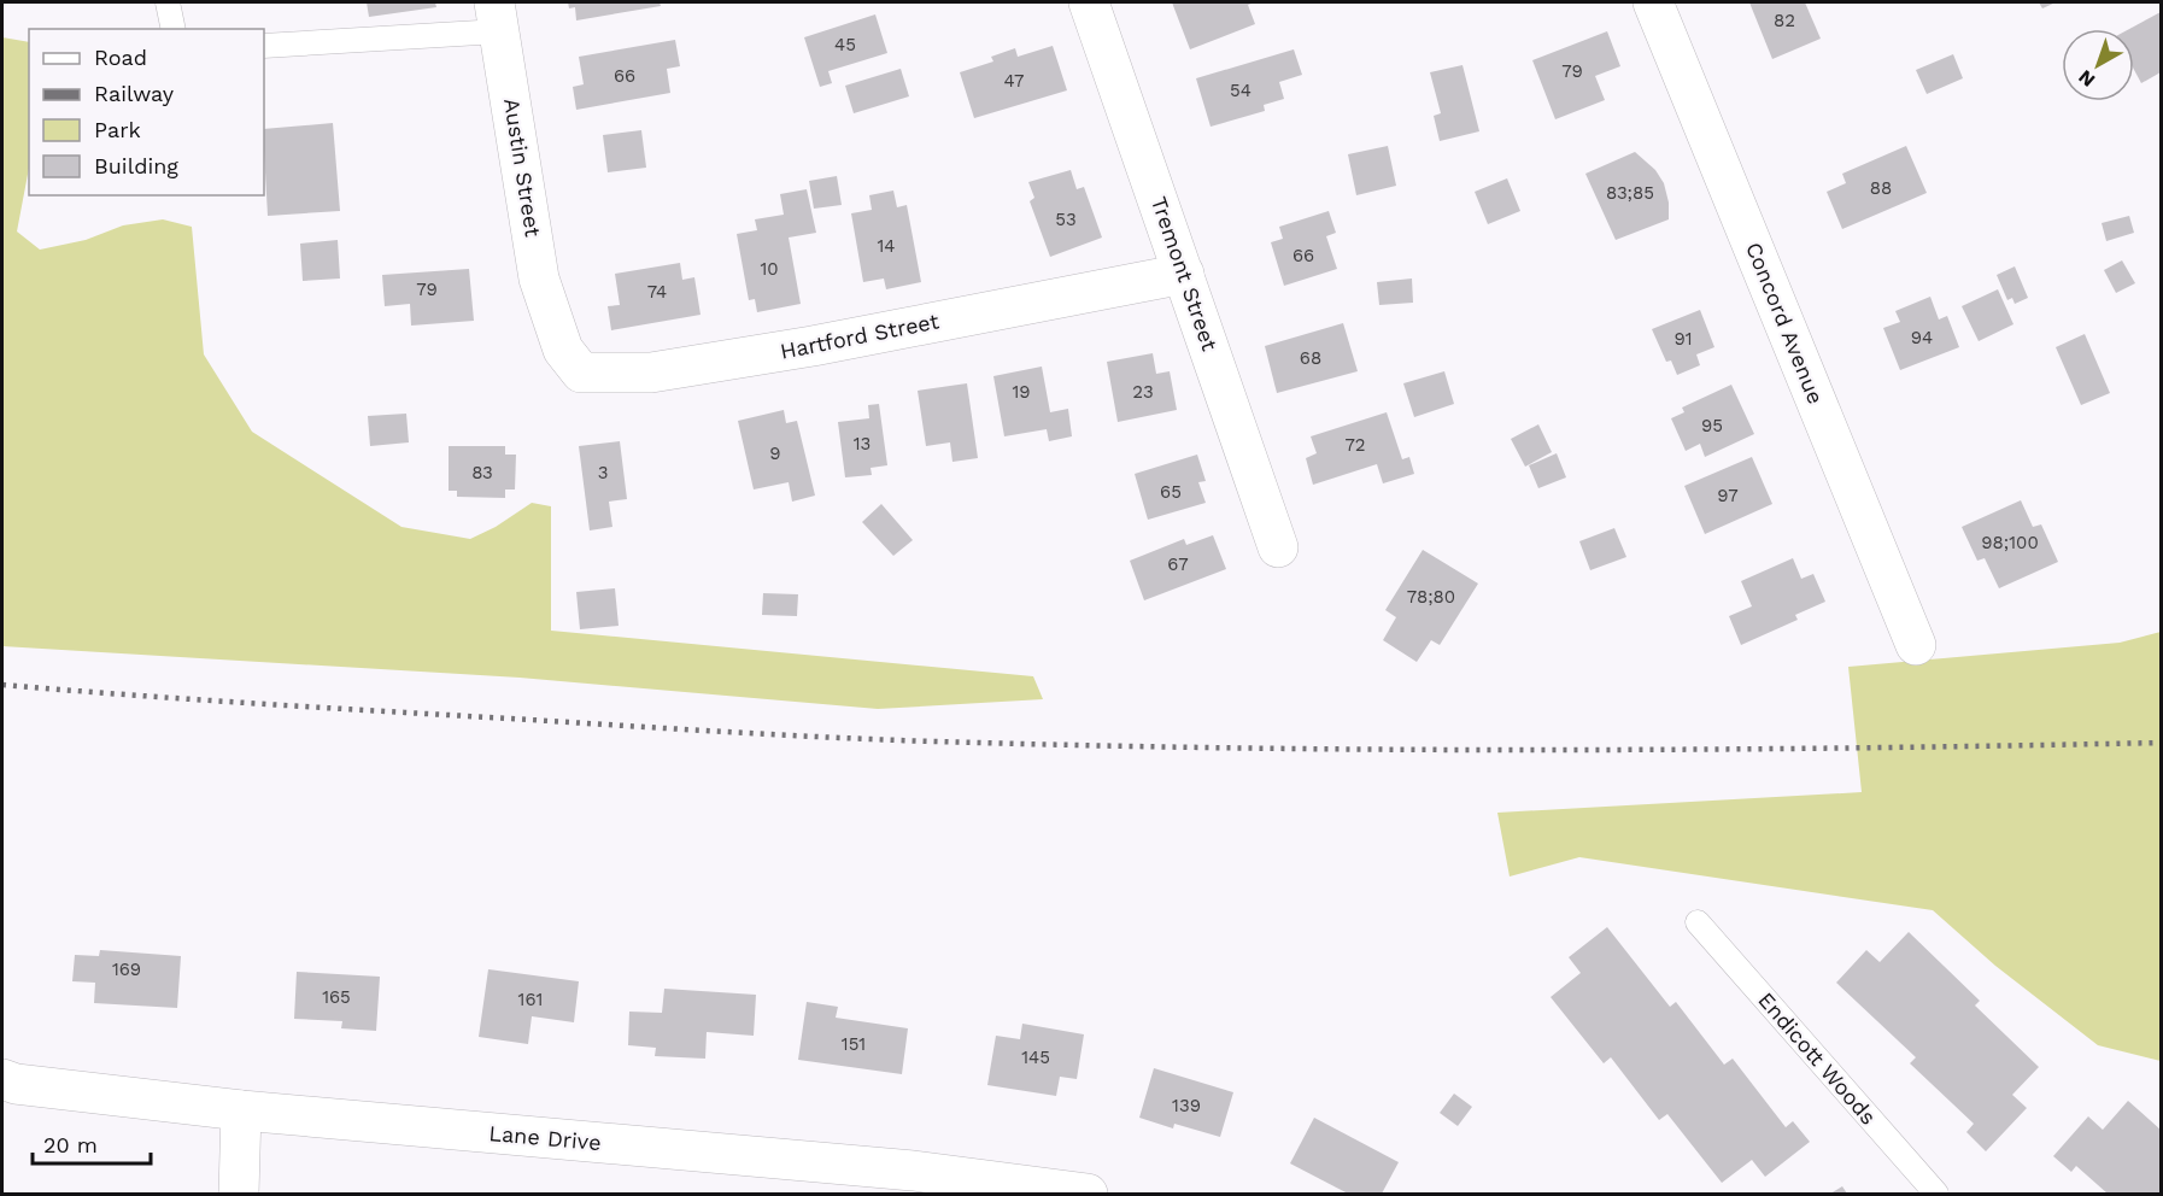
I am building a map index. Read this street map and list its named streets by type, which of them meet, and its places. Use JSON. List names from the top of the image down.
{
  "streets": {
    "street": [
      "Austin Street",
      "Tremont Street",
      "Concord Avenue",
      "Hartford Street",
      "Lane Drive"
    ],
    "lane": ["Endicott Woods"]
  },
  "crossings": [
    ["Austin Street", "Hartford Street"],
    ["Tremont Street", "Hartford Street"]
  ],
  "house_numbers": [
    "82",
    "45",
    "79",
    "66",
    "47",
    "54",
    "88",
    "83;85",
    "53",
    "14",
    "66",
    "10",
    "79",
    "74",
    "94",
    "91",
    "68",
    "19",
    "23",
    "95",
    "13",
    "72",
    "9",
    "83",
    "3",
    "65",
    "97",
    "98;100",
    "67",
    "78;80",
    "169",
    "165",
    "161",
    "151",
    "145",
    "139"
  ],
  "legend": [
    "Road",
    "Railway",
    "Park",
    "Building"
  ],
  "scale_bar": "20 m",
  "north": "bottom left"
}
